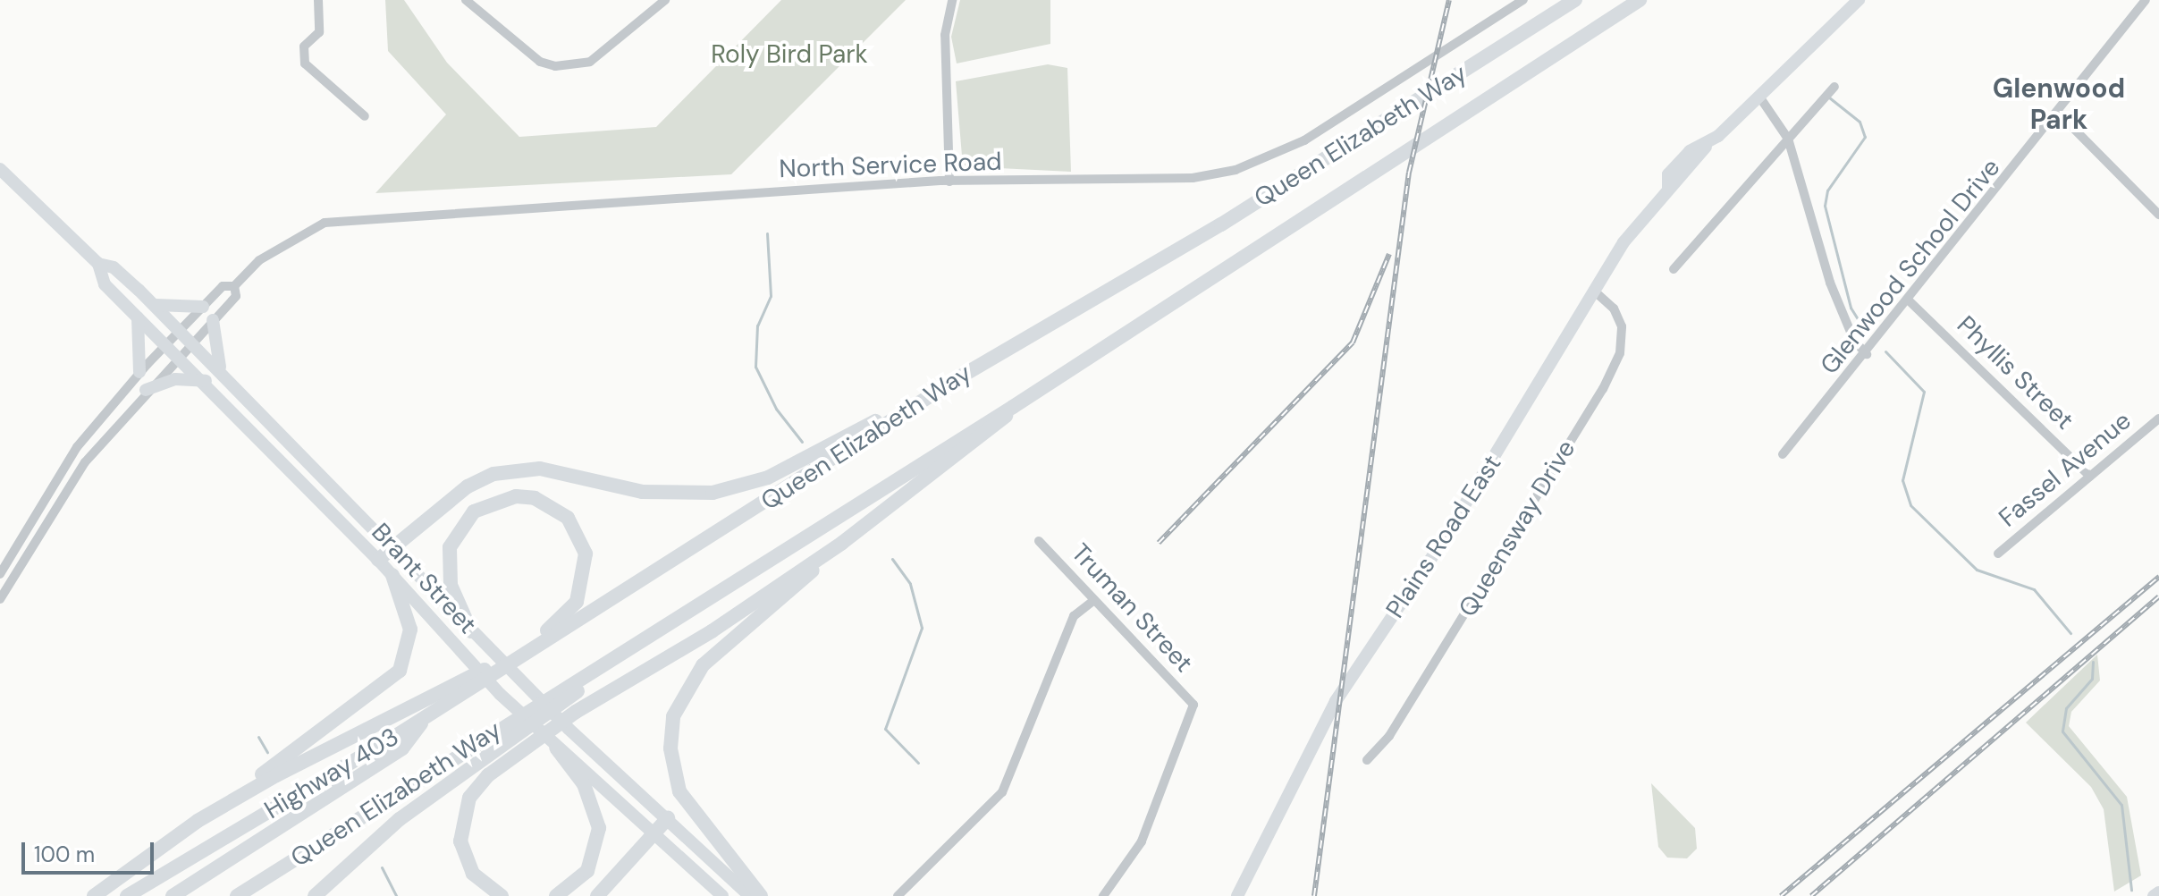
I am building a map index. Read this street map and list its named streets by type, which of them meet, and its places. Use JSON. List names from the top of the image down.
{
  "streets": {
    "highway": ["Queen Elizabeth Way", "Highway 403"],
    "main road": ["Plains Road East", "Brant Street"],
    "street": [
      "North Service Road",
      "Glenwood School Drive",
      "Phyllis Street",
      "Fassel Avenue",
      "Queensway Drive",
      "Truman Street"
    ]
  },
  "crossings": [
    ["Queen Elizabeth Way", "Highway 403"],
    ["North Service Road", "Brant Street"],
    ["Glenwood School Drive", "Phyllis Street"],
    ["Phyllis Street", "Fassel Avenue"],
    ["Queensway Drive", "Plains Road East"]
  ],
  "districts": ["Glenwood Park"],
  "parks": ["Roly Bird Park"],
  "scale_bar": "100 m"
}
